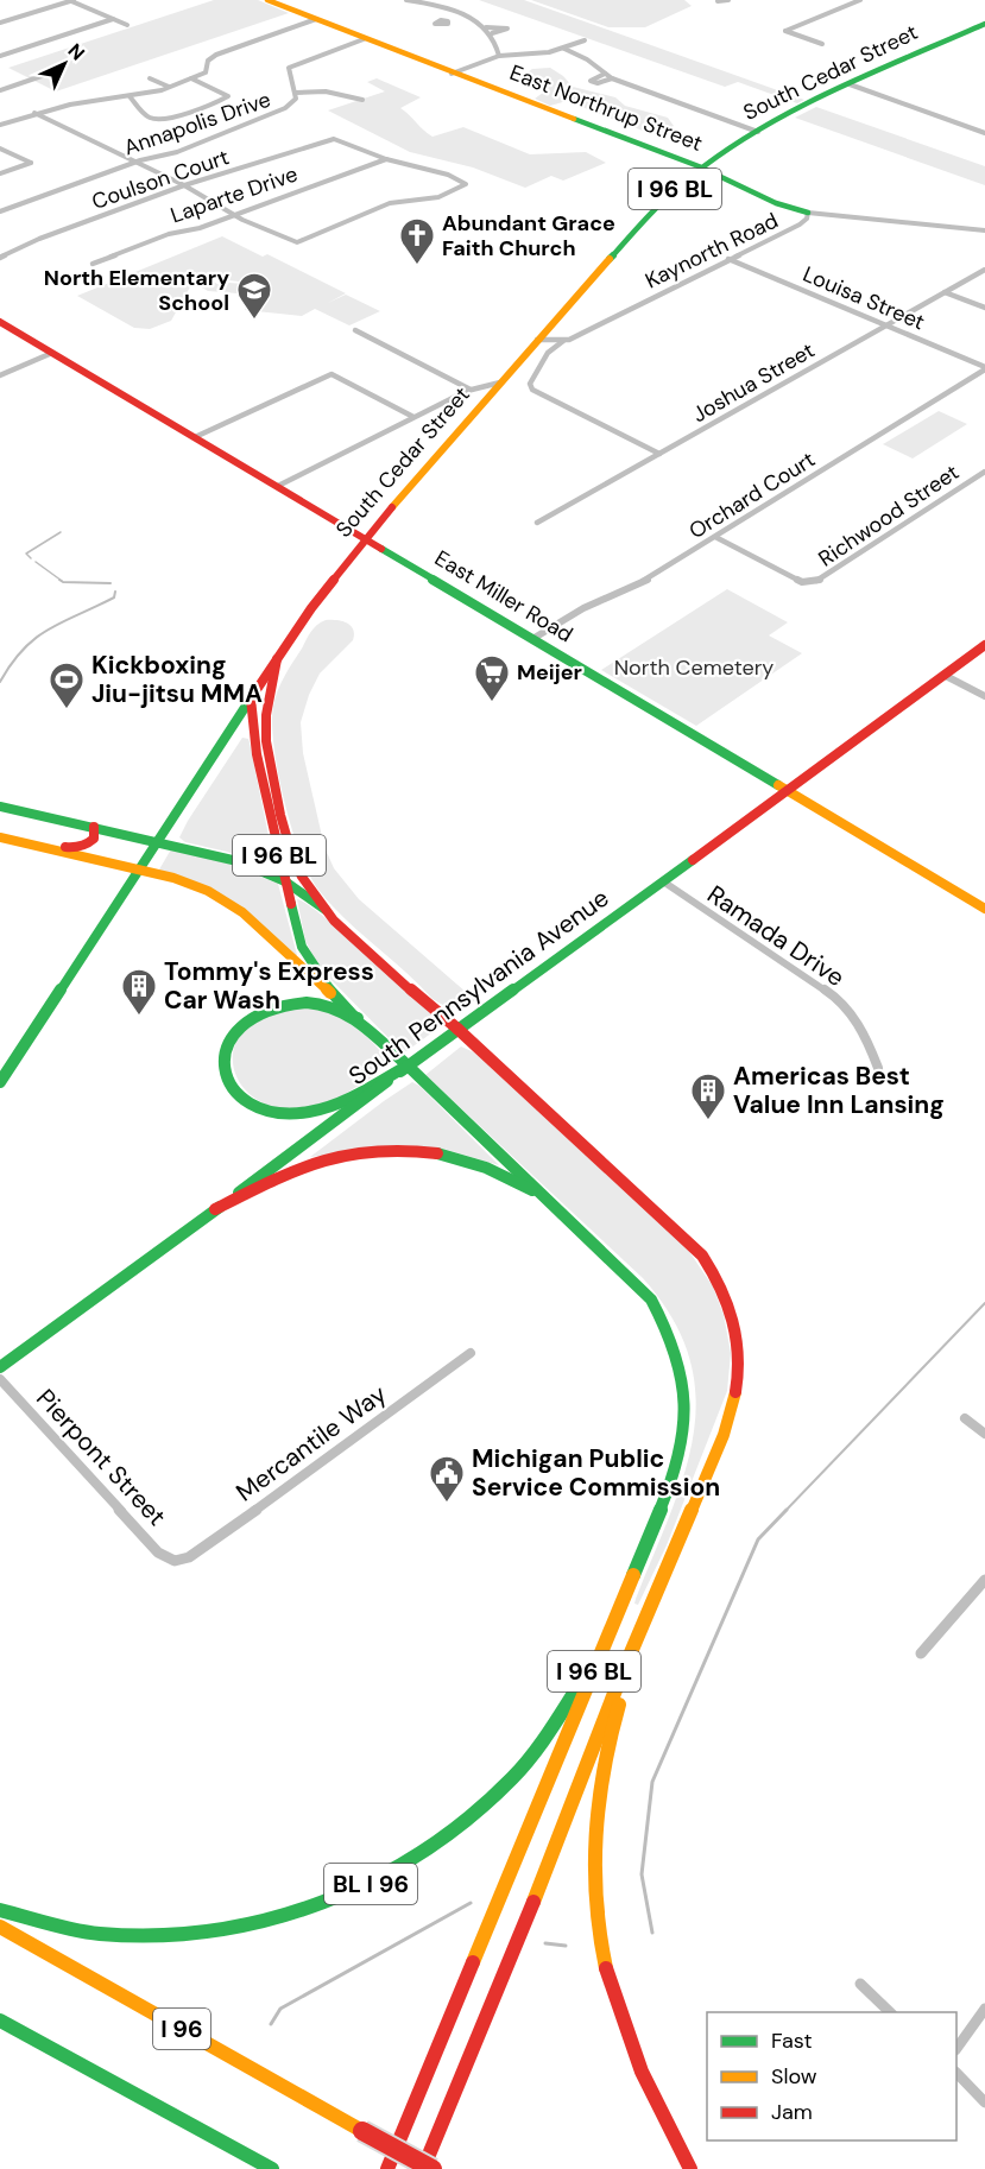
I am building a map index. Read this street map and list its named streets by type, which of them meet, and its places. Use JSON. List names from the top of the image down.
{
  "streets": {
    "main road": [
      "South Cedar Street",
      "East Northrup Street",
      "I 96 BL",
      "East Miller Road",
      "South Pennsylvania Avenue",
      "BL I 96",
      "I 96"
    ],
    "street": [
      "Annapolis Drive",
      "Coulson Court",
      "Laparte Drive",
      "Kaynorth Road",
      "Louisa Street",
      "Joshua Street",
      "Orchard Court",
      "Richwood Street",
      "Ramada Drive",
      "Mercantile Way",
      "Pierpont Street"
    ]
  },
  "crossings": [
    ["South Cedar Street", "East Northrup Street"],
    ["South Cedar Street", "I 96 BL"],
    ["South Cedar Street", "Kaynorth Road"],
    ["South Cedar Street", "East Miller Road"],
    ["East Northrup Street", "Annapolis Drive"],
    ["East Northrup Street", "Kaynorth Road"],
    ["Coulson Court", "Laparte Drive"],
    ["I 96 BL", "South Pennsylvania Avenue"],
    ["I 96 BL", "BL I 96"],
    ["Kaynorth Road", "Louisa Street"],
    ["Louisa Street", "Joshua Street"],
    ["Louisa Street", "Orchard Court"],
    ["Orchard Court", "Richwood Street"],
    ["Orchard Court", "East Miller Road"],
    ["East Miller Road", "South Pennsylvania Avenue"],
    ["Ramada Drive", "South Pennsylvania Avenue"],
    ["Mercantile Way", "Pierpont Street"]
  ],
  "parks": ["North Cemetery"],
  "places": {
    "church": ["Abundant Grace Faith Church"],
    "school or university": ["North Elementary School"],
    "supermarket": ["Meijer"],
    "sports": ["Kickboxing Jiu-jitsu MMA"],
    "building": ["Tommy's Express Car Wash", "Americas Best Value Inn Lansing"],
    "public building": ["Michigan Public Service Commission"]
  },
  "legend": ["Fast", "Slow", "Jam"],
  "north": "top right"
}
